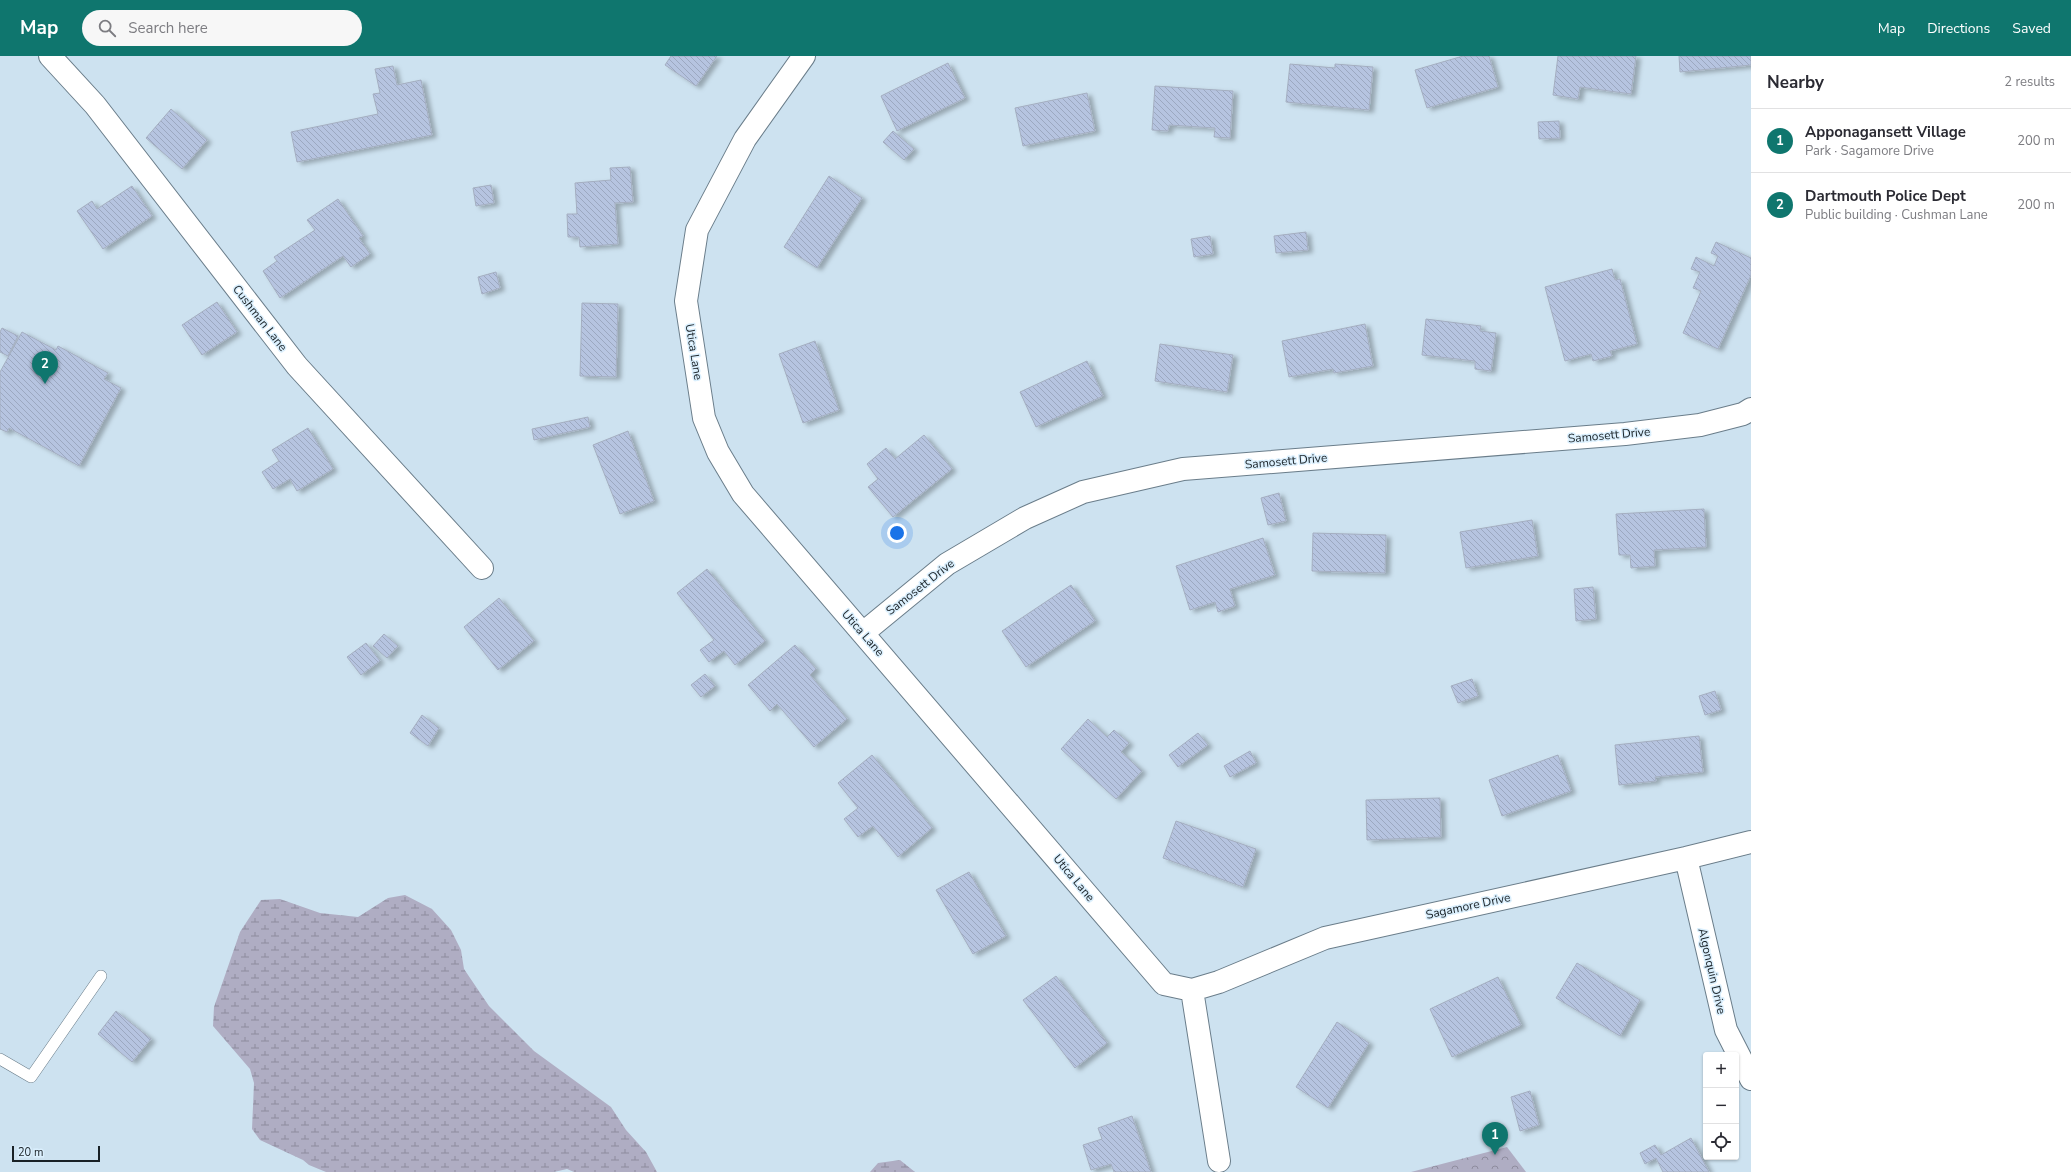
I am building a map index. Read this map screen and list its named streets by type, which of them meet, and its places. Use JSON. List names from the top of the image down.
{
  "streets": {
    "street": [
      "Cushman Lane",
      "Utica Lane",
      "Samosett Drive",
      "Sagamore Drive",
      "Algonquin Drive"
    ]
  },
  "crossings": [
    ["Utica Lane", "Samosett Drive"],
    ["Utica Lane", "Sagamore Drive"],
    ["Sagamore Drive", "Algonquin Drive"]
  ],
  "scale_bar": "20 m",
  "page": {
    "header": "Map",
    "search": "Search here",
    "nav": ["Map", "Directions", "Saved"],
    "heading": ["Nearby", "2 results"],
    "list": [
      {
        "mark": "1",
        "name": "Apponagansett Village",
        "note": "Park · Sagamore Drive",
        "value": "200 m"
      },
      {
        "mark": "2",
        "name": "Dartmouth Police Dept",
        "note": "Public building · Cushman Lane",
        "value": "200 m"
      }
    ],
    "pins": ["2", "1"],
    "map_buttons": ["+", "−"],
    "scale": "20 m"
  }
}
